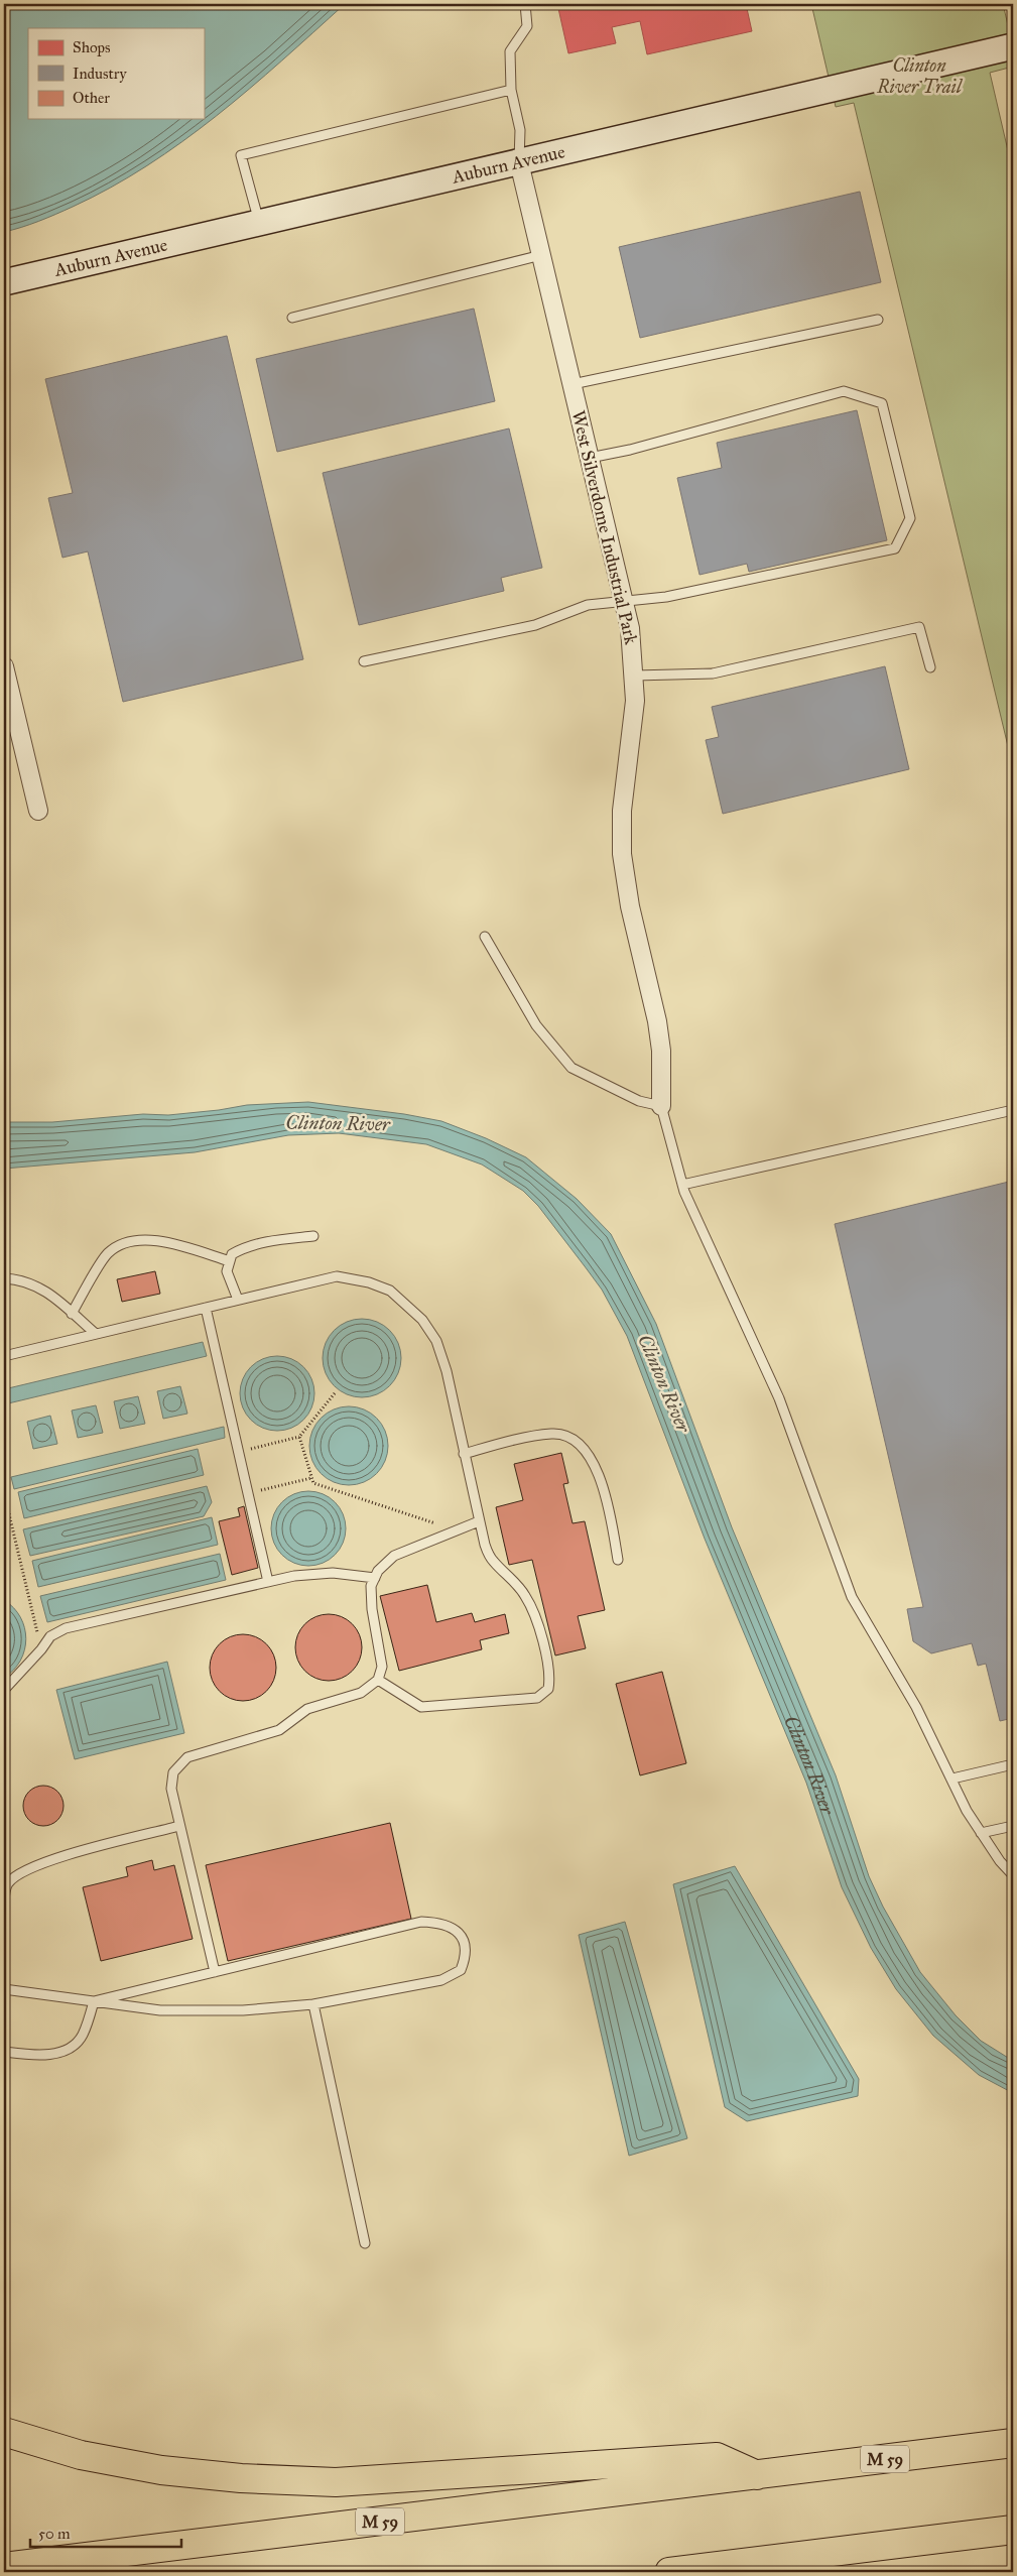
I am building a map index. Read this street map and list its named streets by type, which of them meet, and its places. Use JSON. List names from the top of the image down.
{
  "streets": {
    "highway": ["M 59"],
    "main road": ["Auburn Avenue"],
    "street": ["West Silverdome Industrial Park"]
  },
  "crossings": [
    ["Auburn Avenue", "West Silverdome Industrial Park"]
  ],
  "water": ["Clinton River"],
  "parks": ["Clinton River Trail"],
  "legend": ["Shops", "Industry", "Other"],
  "scale_bar": "50 m"
}
